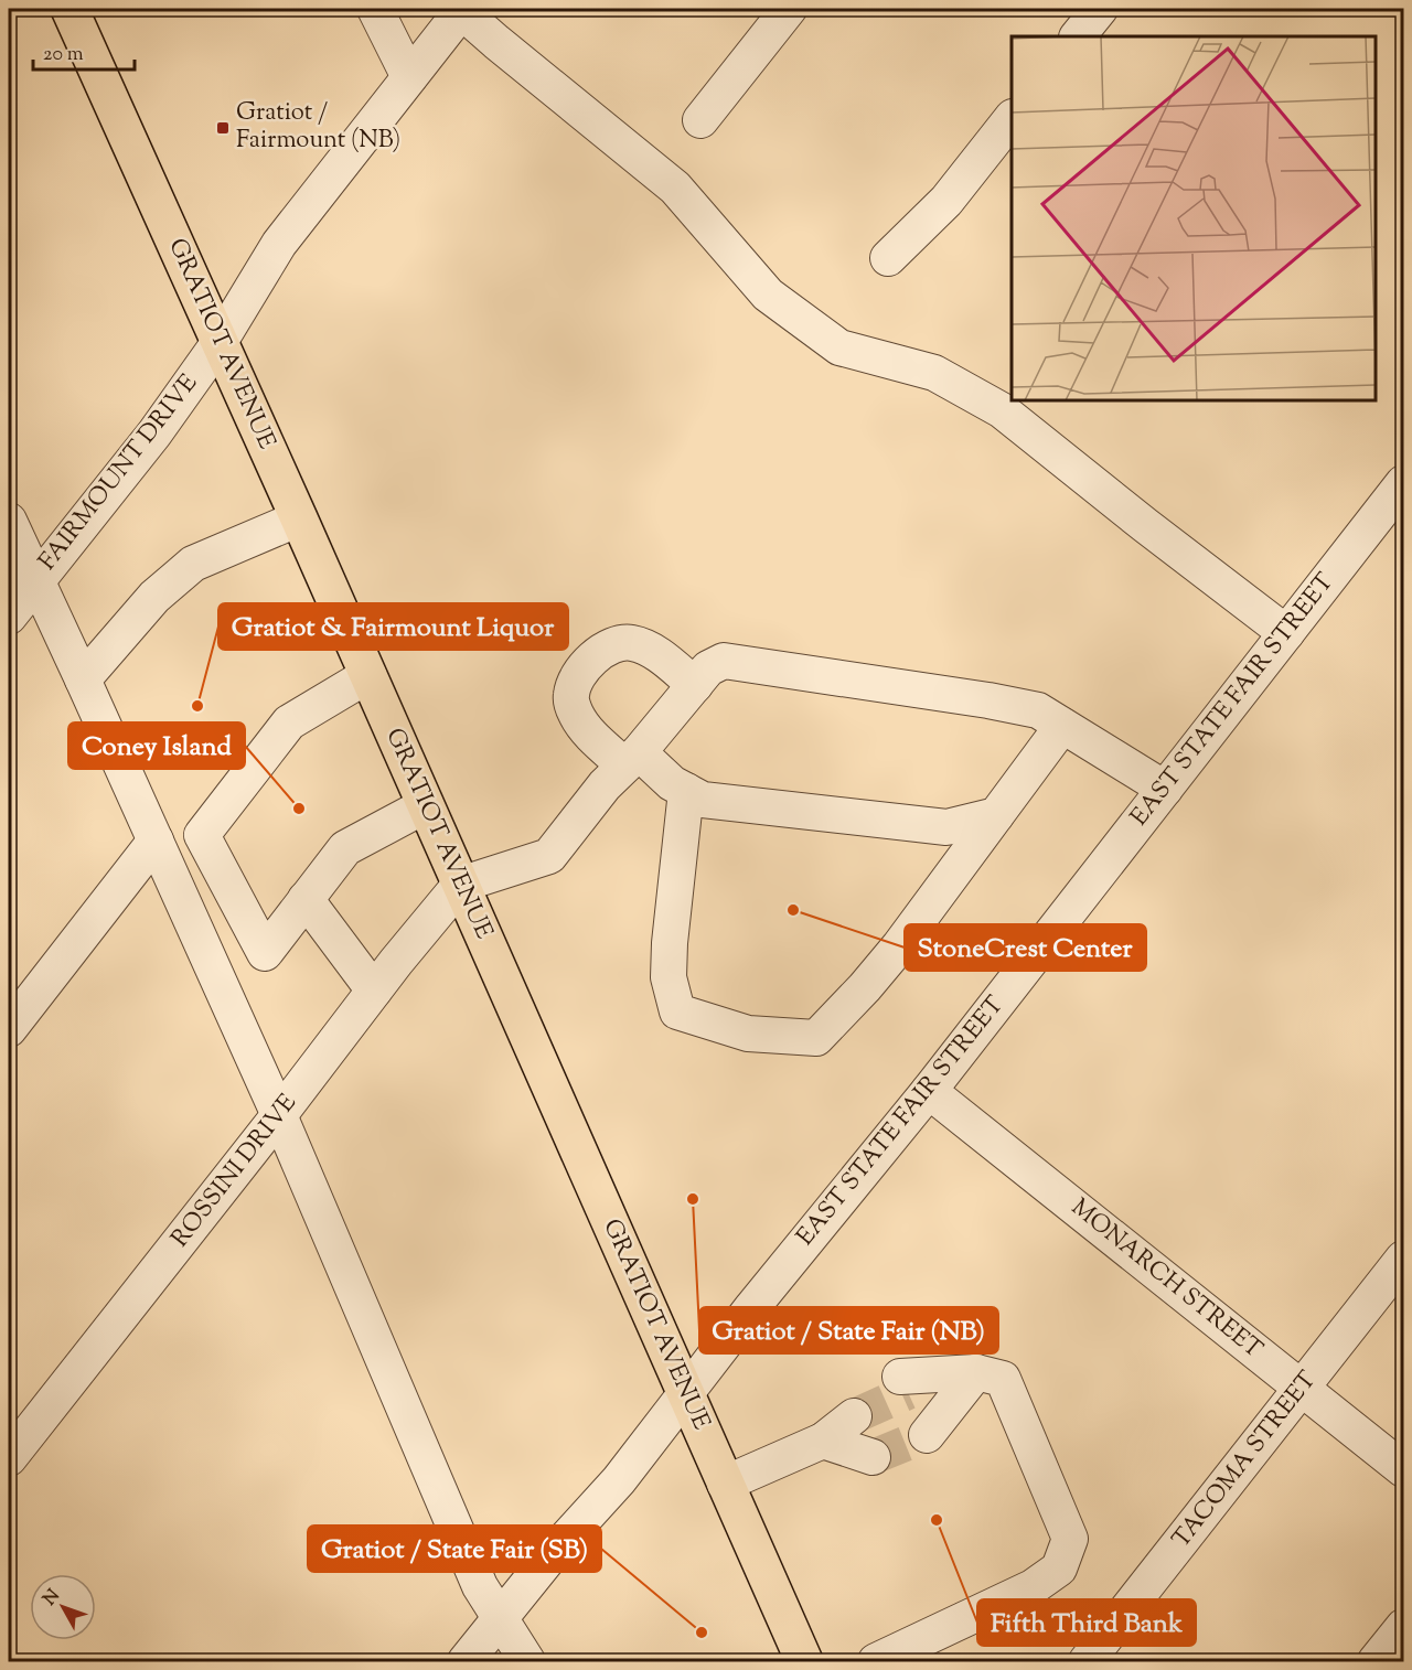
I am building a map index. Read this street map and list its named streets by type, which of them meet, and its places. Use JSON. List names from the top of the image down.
{
  "streets": {
    "main road": ["GRATIOT AVENUE"],
    "street": [
      "FAIRMOUNT DRIVE",
      "EAST STATE FAIR STREET",
      "ROSSINI DRIVE",
      "MONARCH STREET",
      "TACOMA STREET"
    ]
  },
  "crossings": [
    ["GRATIOT AVENUE", "FAIRMOUNT DRIVE"],
    ["GRATIOT AVENUE", "EAST STATE FAIR STREET"],
    ["GRATIOT AVENUE", "ROSSINI DRIVE"],
    ["EAST STATE FAIR STREET", "MONARCH STREET"],
    ["MONARCH STREET", "TACOMA STREET"]
  ],
  "places": {
    "transit": ["Gratiot / Fairmount (NB)"],
    "other": [
      "Gratiot & Fairmount Liquor",
      "Coney Island",
      "StoneCrest Center",
      "Gratiot / State Fair (NB)",
      "Fifth Third Bank",
      "Gratiot / State Fair (SB)"
    ]
  },
  "scale_bar": "20 m",
  "north": "top left"
}
